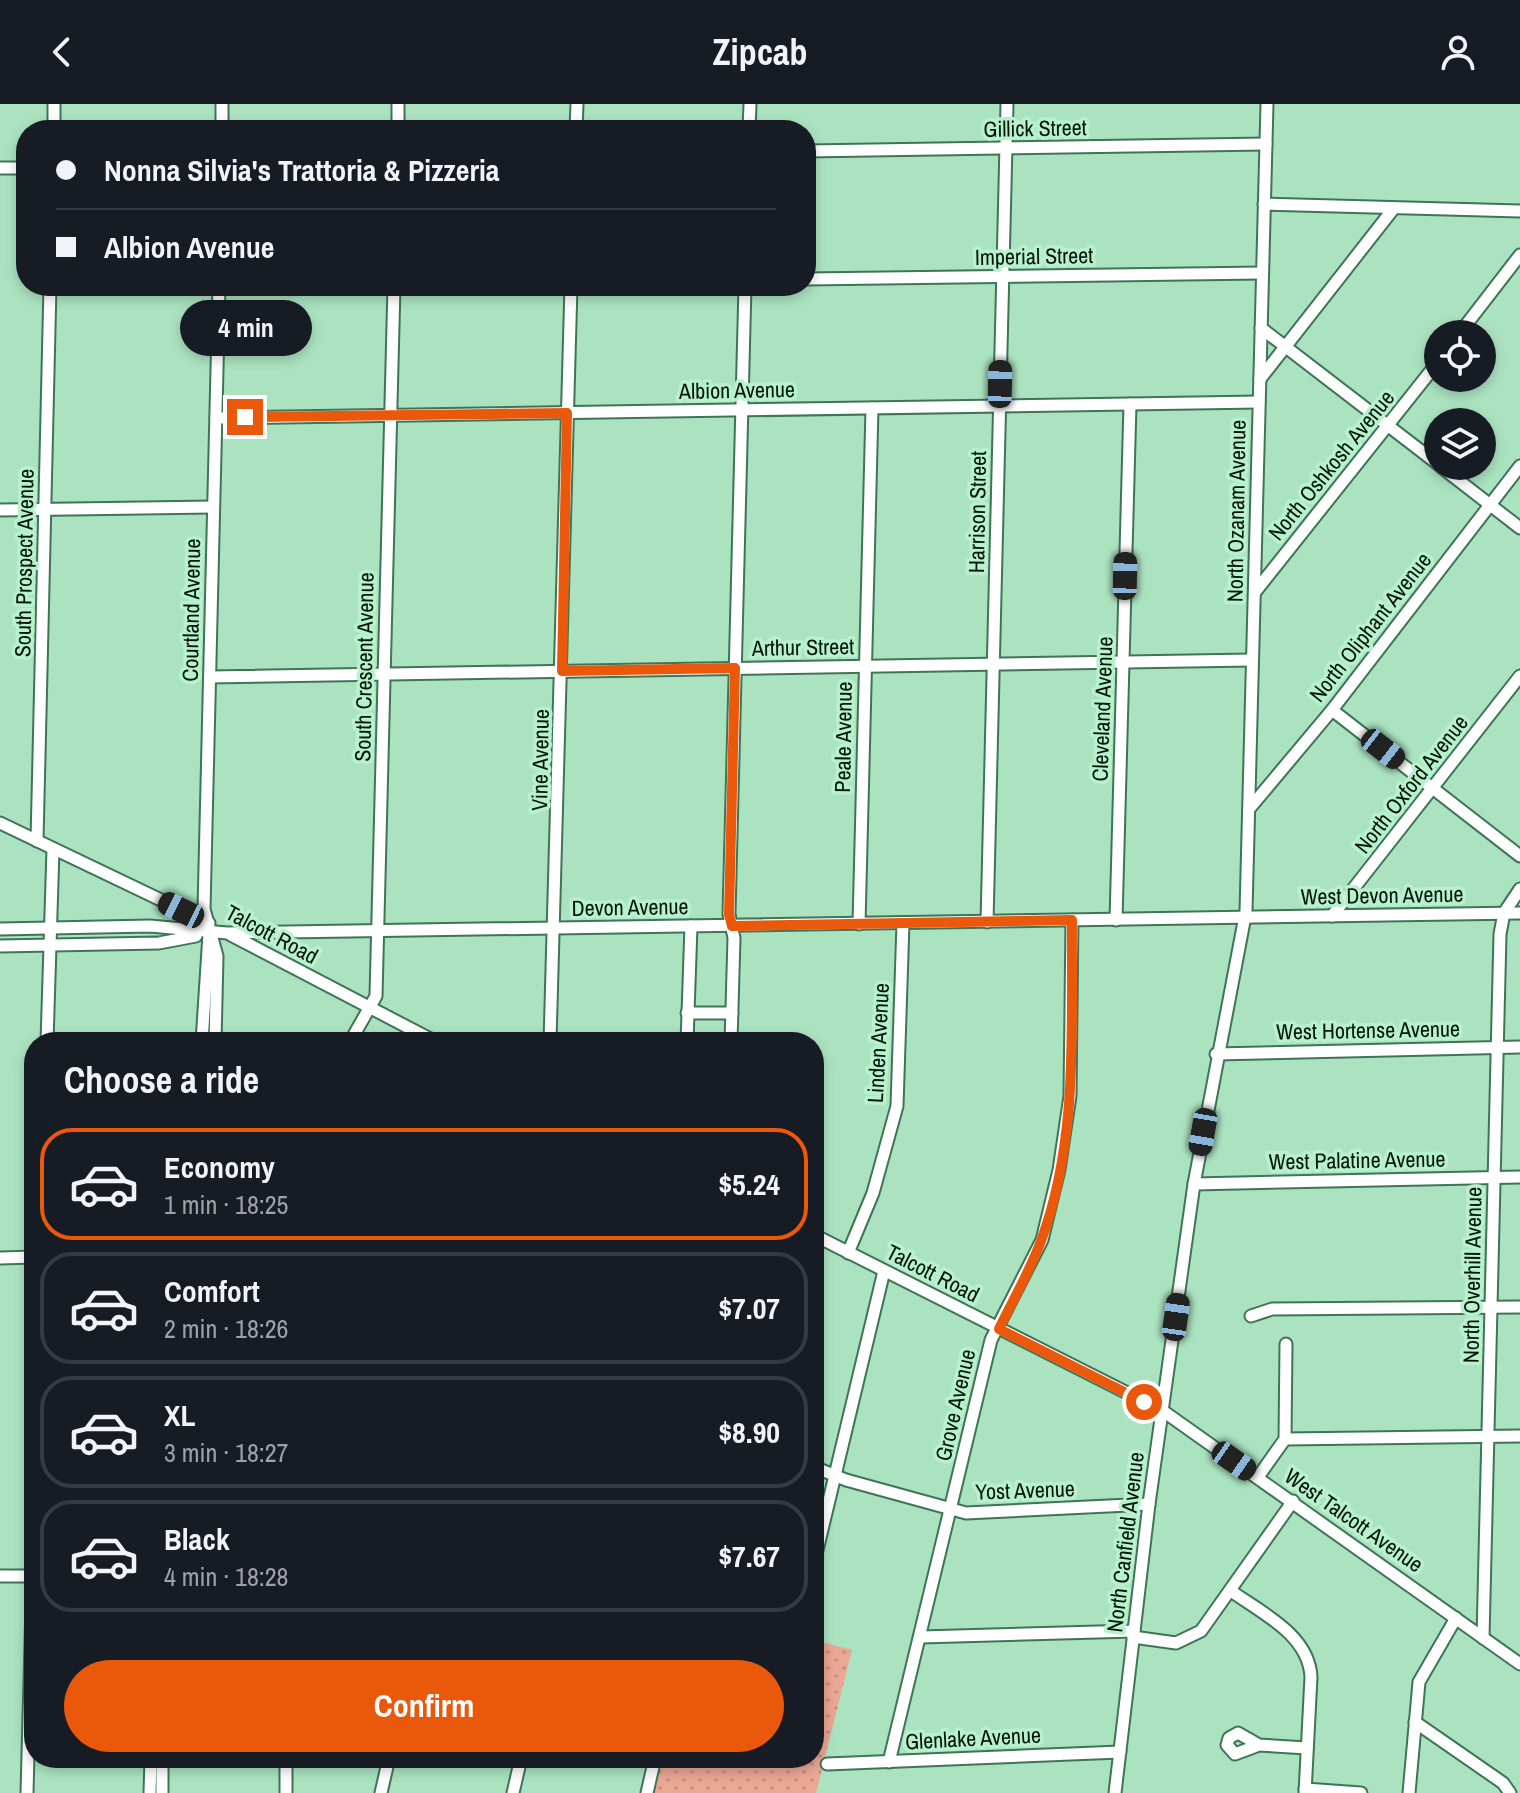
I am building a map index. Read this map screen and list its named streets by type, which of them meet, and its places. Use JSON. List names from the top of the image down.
{
  "streets": {
    "street": [
      "Gillick Street",
      "Imperial Street",
      "Albion Avenue",
      "North Oshkosh Avenue",
      "North Ozanam Avenue",
      "Harrison Street",
      "South Prospect Avenue",
      "Courtland Avenue",
      "North Oliphant Avenue",
      "Arthur Street",
      "South Crescent Avenue",
      "Cleveland Avenue",
      "Peale Avenue",
      "Vine Avenue",
      "North Oxford Avenue",
      "West Devon Avenue",
      "Devon Avenue",
      "Talcott Road",
      "West Hortense Avenue",
      "Linden Avenue",
      "West Palatine Avenue",
      "North Overhill Avenue",
      "Grove Avenue",
      "Yost Avenue",
      "West Talcott Avenue",
      "North Canfield Avenue",
      "Glenlake Avenue"
    ]
  },
  "crossings": [
    ["Gillick Street", "North Ozanam Avenue"],
    ["Gillick Street", "Harrison Street"],
    ["Imperial Street", "North Ozanam Avenue"],
    ["Imperial Street", "Harrison Street"],
    ["Albion Avenue", "North Ozanam Avenue"],
    ["Albion Avenue", "Harrison Street"],
    ["Albion Avenue", "Courtland Avenue"],
    ["Albion Avenue", "South Crescent Avenue"],
    ["Albion Avenue", "Cleveland Avenue"],
    ["Albion Avenue", "Peale Avenue"],
    ["Albion Avenue", "Vine Avenue"],
    ["North Oshkosh Avenue", "North Ozanam Avenue"],
    ["North Ozanam Avenue", "North Oliphant Avenue"],
    ["North Ozanam Avenue", "Arthur Street"],
    ["North Ozanam Avenue", "West Devon Avenue"],
    ["North Ozanam Avenue", "Devon Avenue"],
    ["North Ozanam Avenue", "North Canfield Avenue"],
    ["Harrison Street", "Arthur Street"],
    ["Harrison Street", "Devon Avenue"],
    ["South Prospect Avenue", "Talcott Road"],
    ["Courtland Avenue", "Arthur Street"],
    ["Courtland Avenue", "Devon Avenue"],
    ["Courtland Avenue", "Talcott Road"],
    ["Arthur Street", "South Crescent Avenue"],
    ["Arthur Street", "Cleveland Avenue"],
    ["Arthur Street", "Peale Avenue"],
    ["Arthur Street", "Vine Avenue"],
    ["South Crescent Avenue", "Devon Avenue"],
    ["South Crescent Avenue", "Talcott Road"],
    ["Cleveland Avenue", "Devon Avenue"],
    ["Peale Avenue", "Devon Avenue"],
    ["Vine Avenue", "Devon Avenue"],
    ["North Oxford Avenue", "West Devon Avenue"],
    ["West Devon Avenue", "Devon Avenue"],
    ["West Devon Avenue", "North Overhill Avenue"],
    ["West Devon Avenue", "North Canfield Avenue"],
    ["Devon Avenue", "Talcott Road"],
    ["Devon Avenue", "Linden Avenue"],
    ["Devon Avenue", "Grove Avenue"],
    ["Devon Avenue", "North Canfield Avenue"],
    ["Talcott Road", "Linden Avenue"],
    ["Talcott Road", "Grove Avenue"],
    ["Talcott Road", "West Talcott Avenue"],
    ["Talcott Road", "North Canfield Avenue"],
    ["West Hortense Avenue", "North Overhill Avenue"],
    ["West Hortense Avenue", "North Canfield Avenue"],
    ["West Palatine Avenue", "North Overhill Avenue"],
    ["West Palatine Avenue", "North Canfield Avenue"],
    ["North Overhill Avenue", "West Talcott Avenue"],
    ["Grove Avenue", "Yost Avenue"],
    ["Grove Avenue", "Glenlake Avenue"],
    ["Yost Avenue", "North Canfield Avenue"],
    ["West Talcott Avenue", "North Canfield Avenue"],
    ["North Canfield Avenue", "Glenlake Avenue"]
  ],
  "page": {
    "header": "Zipcab",
    "banner": ["Nonna Silvia's Trattoria & Pizzeria", "Albion Avenue"],
    "bubble": "4 min",
    "heading": "Choose a ride",
    "list": [
      {
        "name": "Economy",
        "note": "1 min · 18:25",
        "value": "$5.24"
      },
      {
        "name": "Comfort",
        "note": "2 min · 18:26",
        "value": "$7.07"
      },
      {
        "name": "XL",
        "note": "3 min · 18:27",
        "value": "$8.90"
      },
      {
        "name": "Black",
        "note": "4 min · 18:28",
        "value": "$7.67"
      }
    ],
    "buttons": "Confirm"
  }
}
